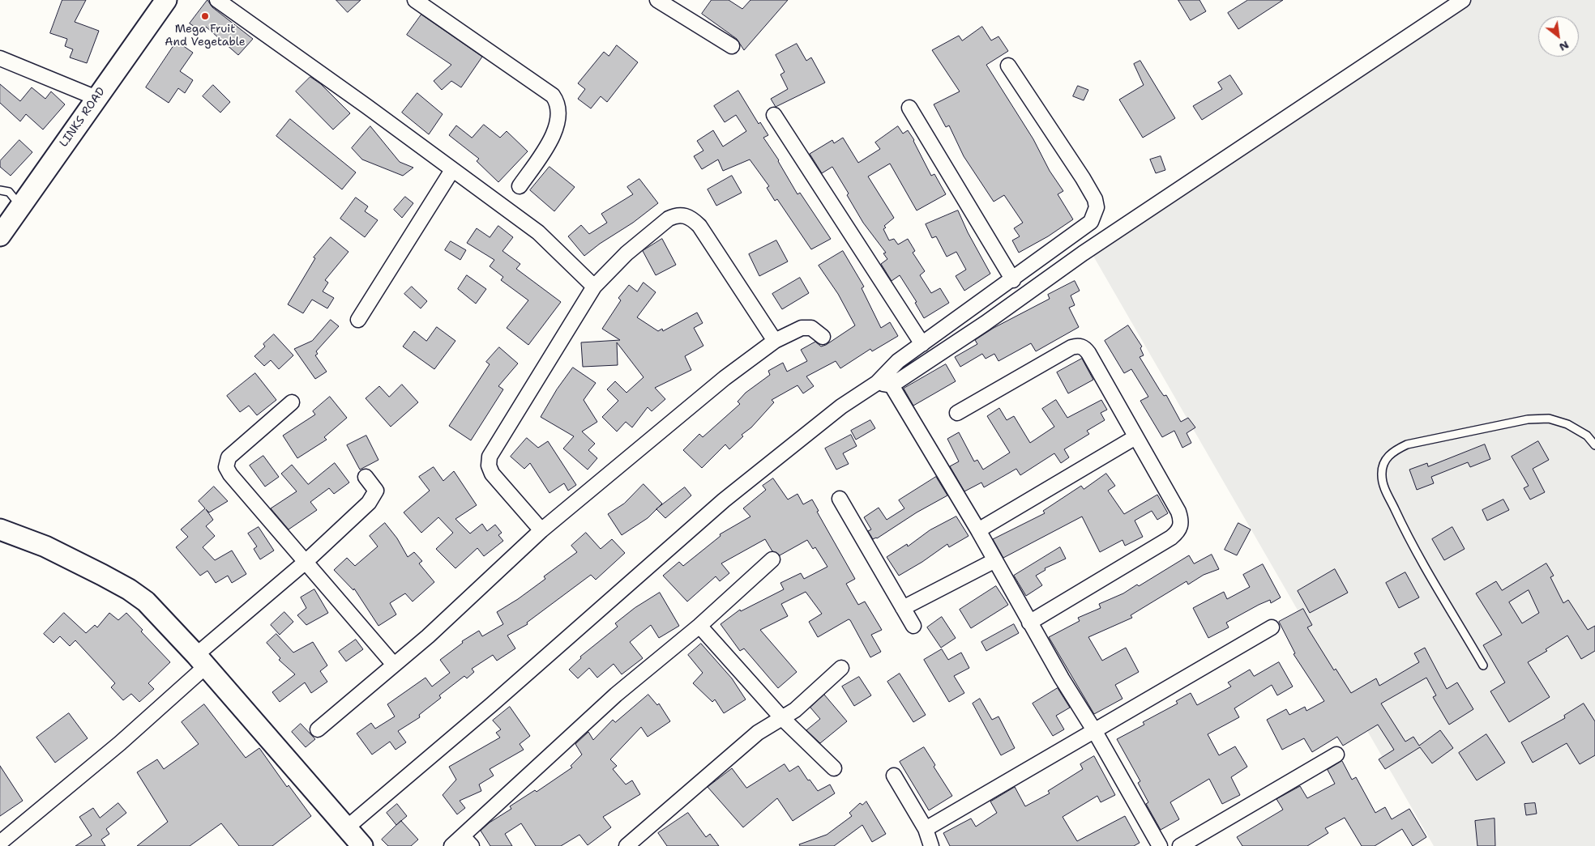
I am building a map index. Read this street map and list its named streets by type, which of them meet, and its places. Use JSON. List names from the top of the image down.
{
  "streets": {
    "street": ["LINKS ROAD"]
  },
  "places": ["Mega Fruit And Vegetable"],
  "north": "bottom right"
}
